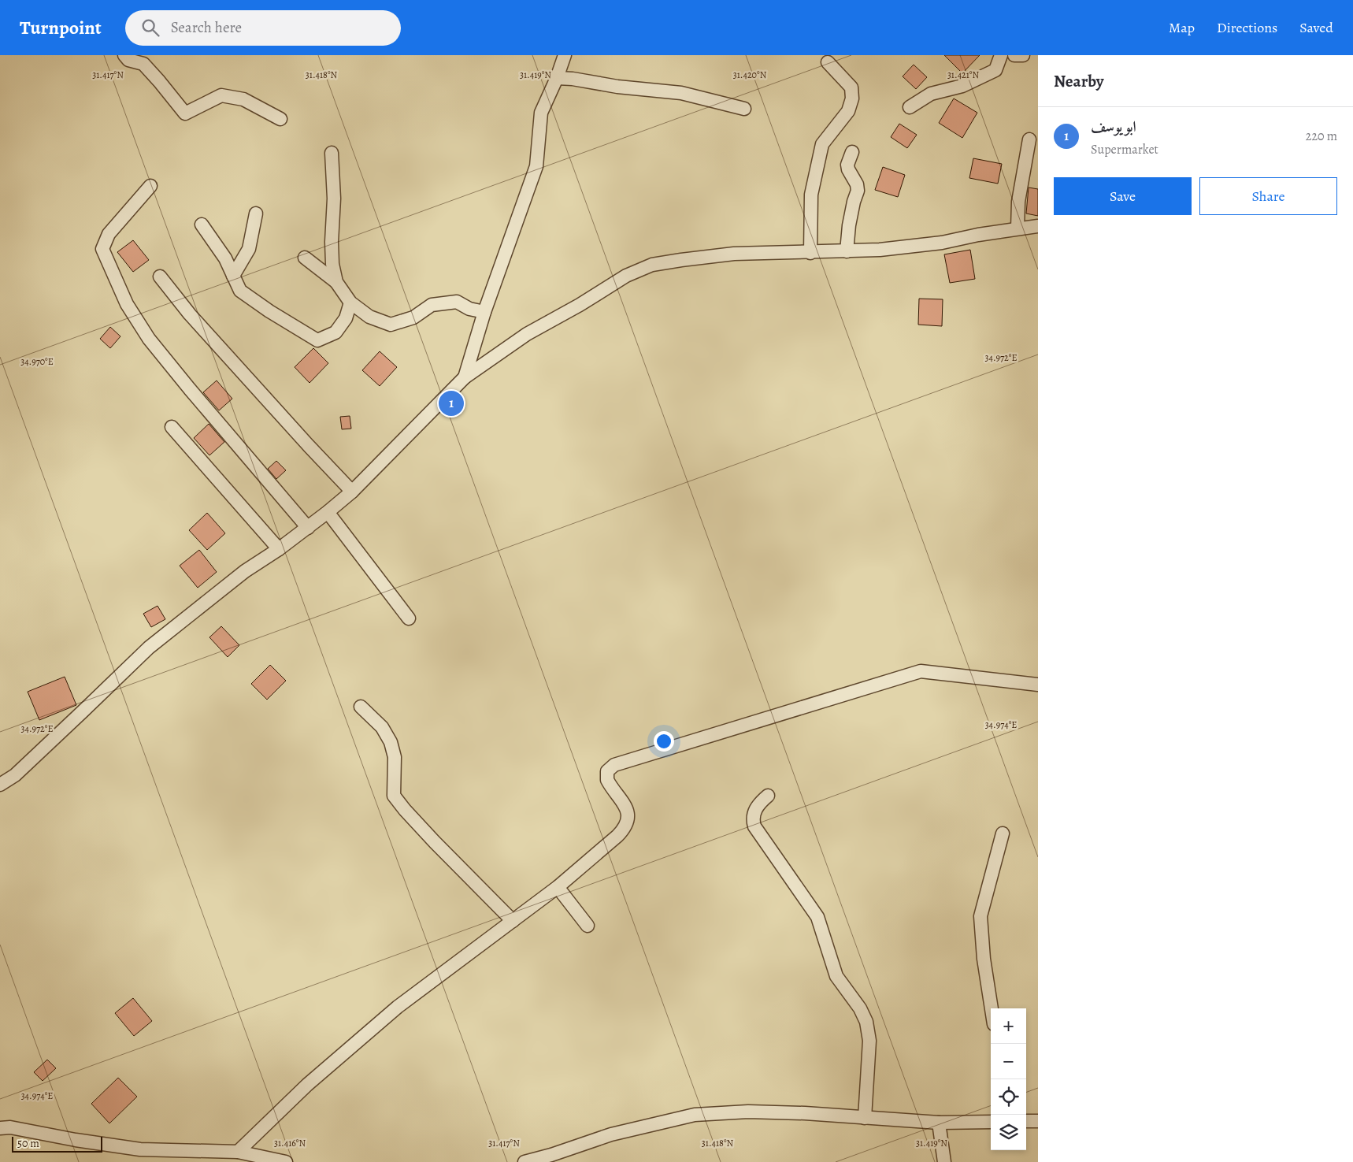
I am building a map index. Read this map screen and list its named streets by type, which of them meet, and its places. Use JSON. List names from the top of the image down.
{
  "scale_bar": "50 m",
  "page": {
    "header": "Turnpoint",
    "search": "Search here",
    "nav": ["Map", "Directions", "Saved"],
    "heading": "Nearby",
    "list": [
      {
        "mark": "1",
        "name": "ابو يوسف",
        "note": "Supermarket",
        "value": "220 m"
      }
    ],
    "buttons": ["Save", "Share"],
    "pins": "1",
    "map_buttons": ["+", "−"],
    "scale": "50 m"
  },
  "coordinates": [
    "31.417°N",
    "31.418°N",
    "31.419°N",
    "31.420°N",
    "31.421°N",
    "34.972°E",
    "34.970°E",
    "34.974°E",
    "31.416°N"
  ]
}
